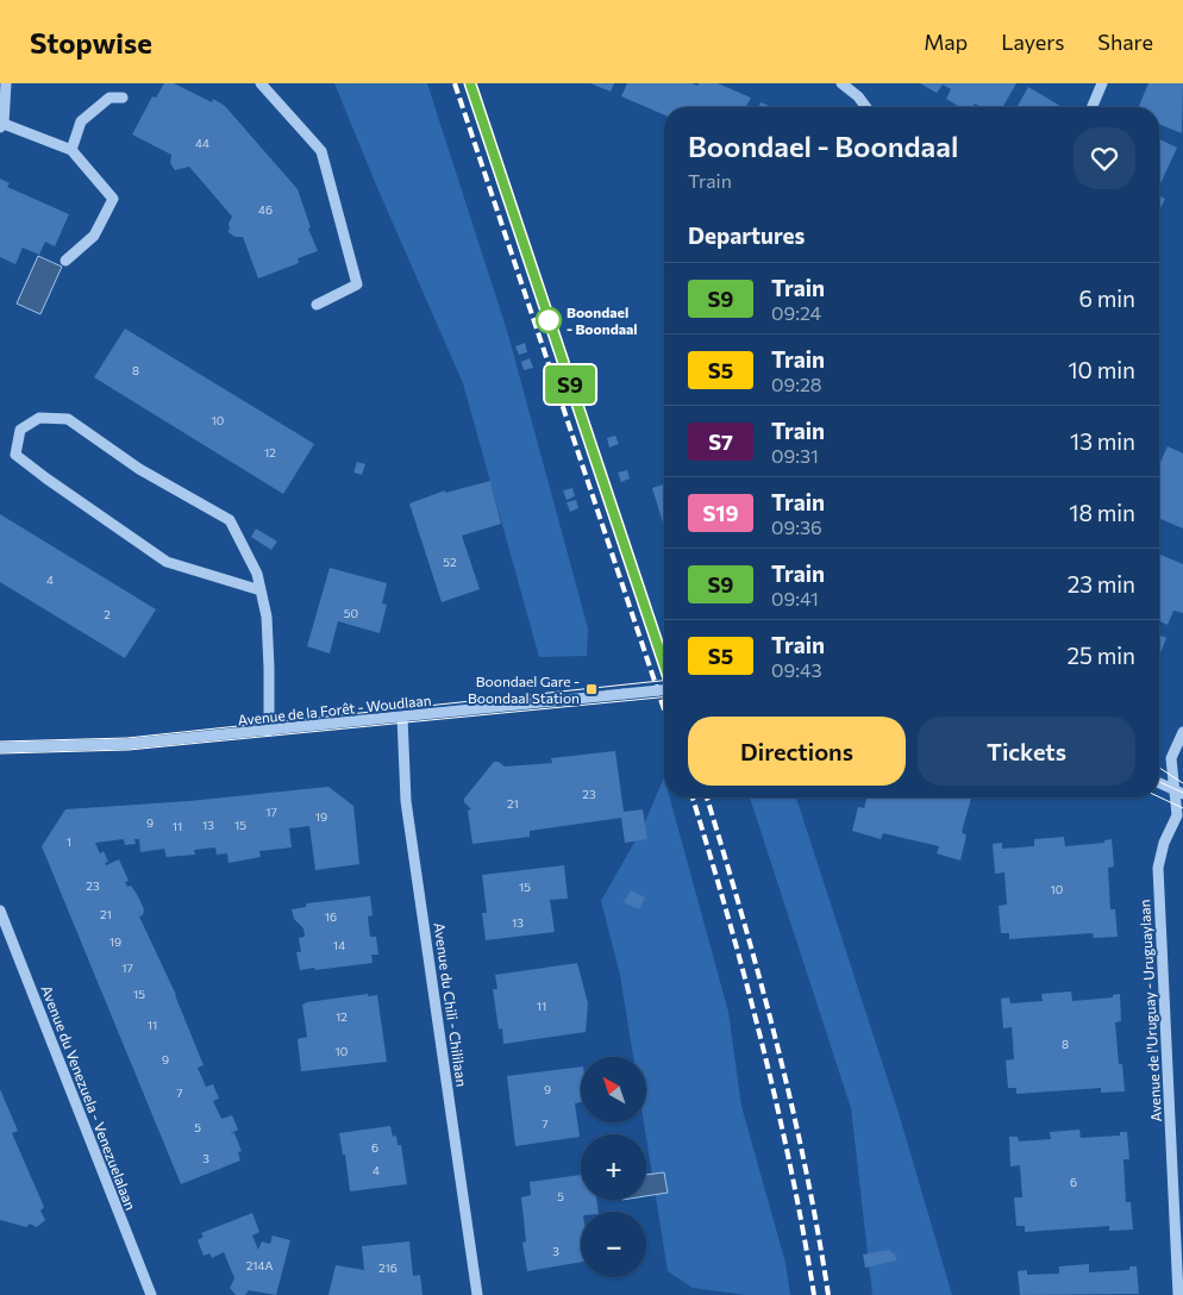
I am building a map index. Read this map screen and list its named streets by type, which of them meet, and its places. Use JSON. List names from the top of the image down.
{
  "streets": {
    "street": [
      "Avenue de la Forêt - Woudlaan",
      "Avenue du Chili - Chililaan",
      "Avenue de l'Uruguay - Uruguaylaan",
      "Avenue du Venezuela - Venezuelalaan"
    ]
  },
  "crossings": [
    ["Avenue de la Forêt - Woudlaan", "Avenue du Chili - Chililaan"]
  ],
  "places": {
    "other": ["Boondael - Boondaal"],
    "transit": ["Boondael Gare - Boondaal Station"]
  },
  "house_numbers": [
    "44",
    "46",
    "8",
    "10",
    "12",
    "52",
    "4",
    "50",
    "2",
    "23",
    "21",
    "17",
    "19",
    "9",
    "13",
    "15",
    "11",
    "1",
    "23",
    "15",
    "10",
    "21",
    "16",
    "13",
    "19",
    "14",
    "17",
    "15",
    "11",
    "12",
    "11",
    "8",
    "10",
    "9",
    "9",
    "7",
    "7",
    "5",
    "6",
    "3",
    "4",
    "6",
    "5",
    "3",
    "214A",
    "216"
  ],
  "north": "top left",
  "page": {
    "header": "Stopwise",
    "nav": ["Map", "Layers", "Share"],
    "on_map": "S9",
    "heading": [
      ["Boondael - Boondaal", "Train"],
      "Departures"
    ],
    "list": [
      {
        "mark": "S9",
        "name": "Train",
        "note": "09:24",
        "value": "6 min"
      },
      {
        "mark": "S5",
        "name": "Train",
        "note": "09:28",
        "value": "10 min"
      },
      {
        "mark": "S7",
        "name": "Train",
        "note": "09:31",
        "value": "13 min"
      },
      {
        "mark": "S19",
        "name": "Train",
        "note": "09:36",
        "value": "18 min"
      },
      {
        "mark": "S9",
        "name": "Train",
        "note": "09:41",
        "value": "23 min"
      },
      {
        "mark": "S5",
        "name": "Train",
        "note": "09:43",
        "value": "25 min"
      }
    ],
    "buttons": ["Directions", "Tickets"],
    "map_buttons": ["+", "−"]
  }
}
